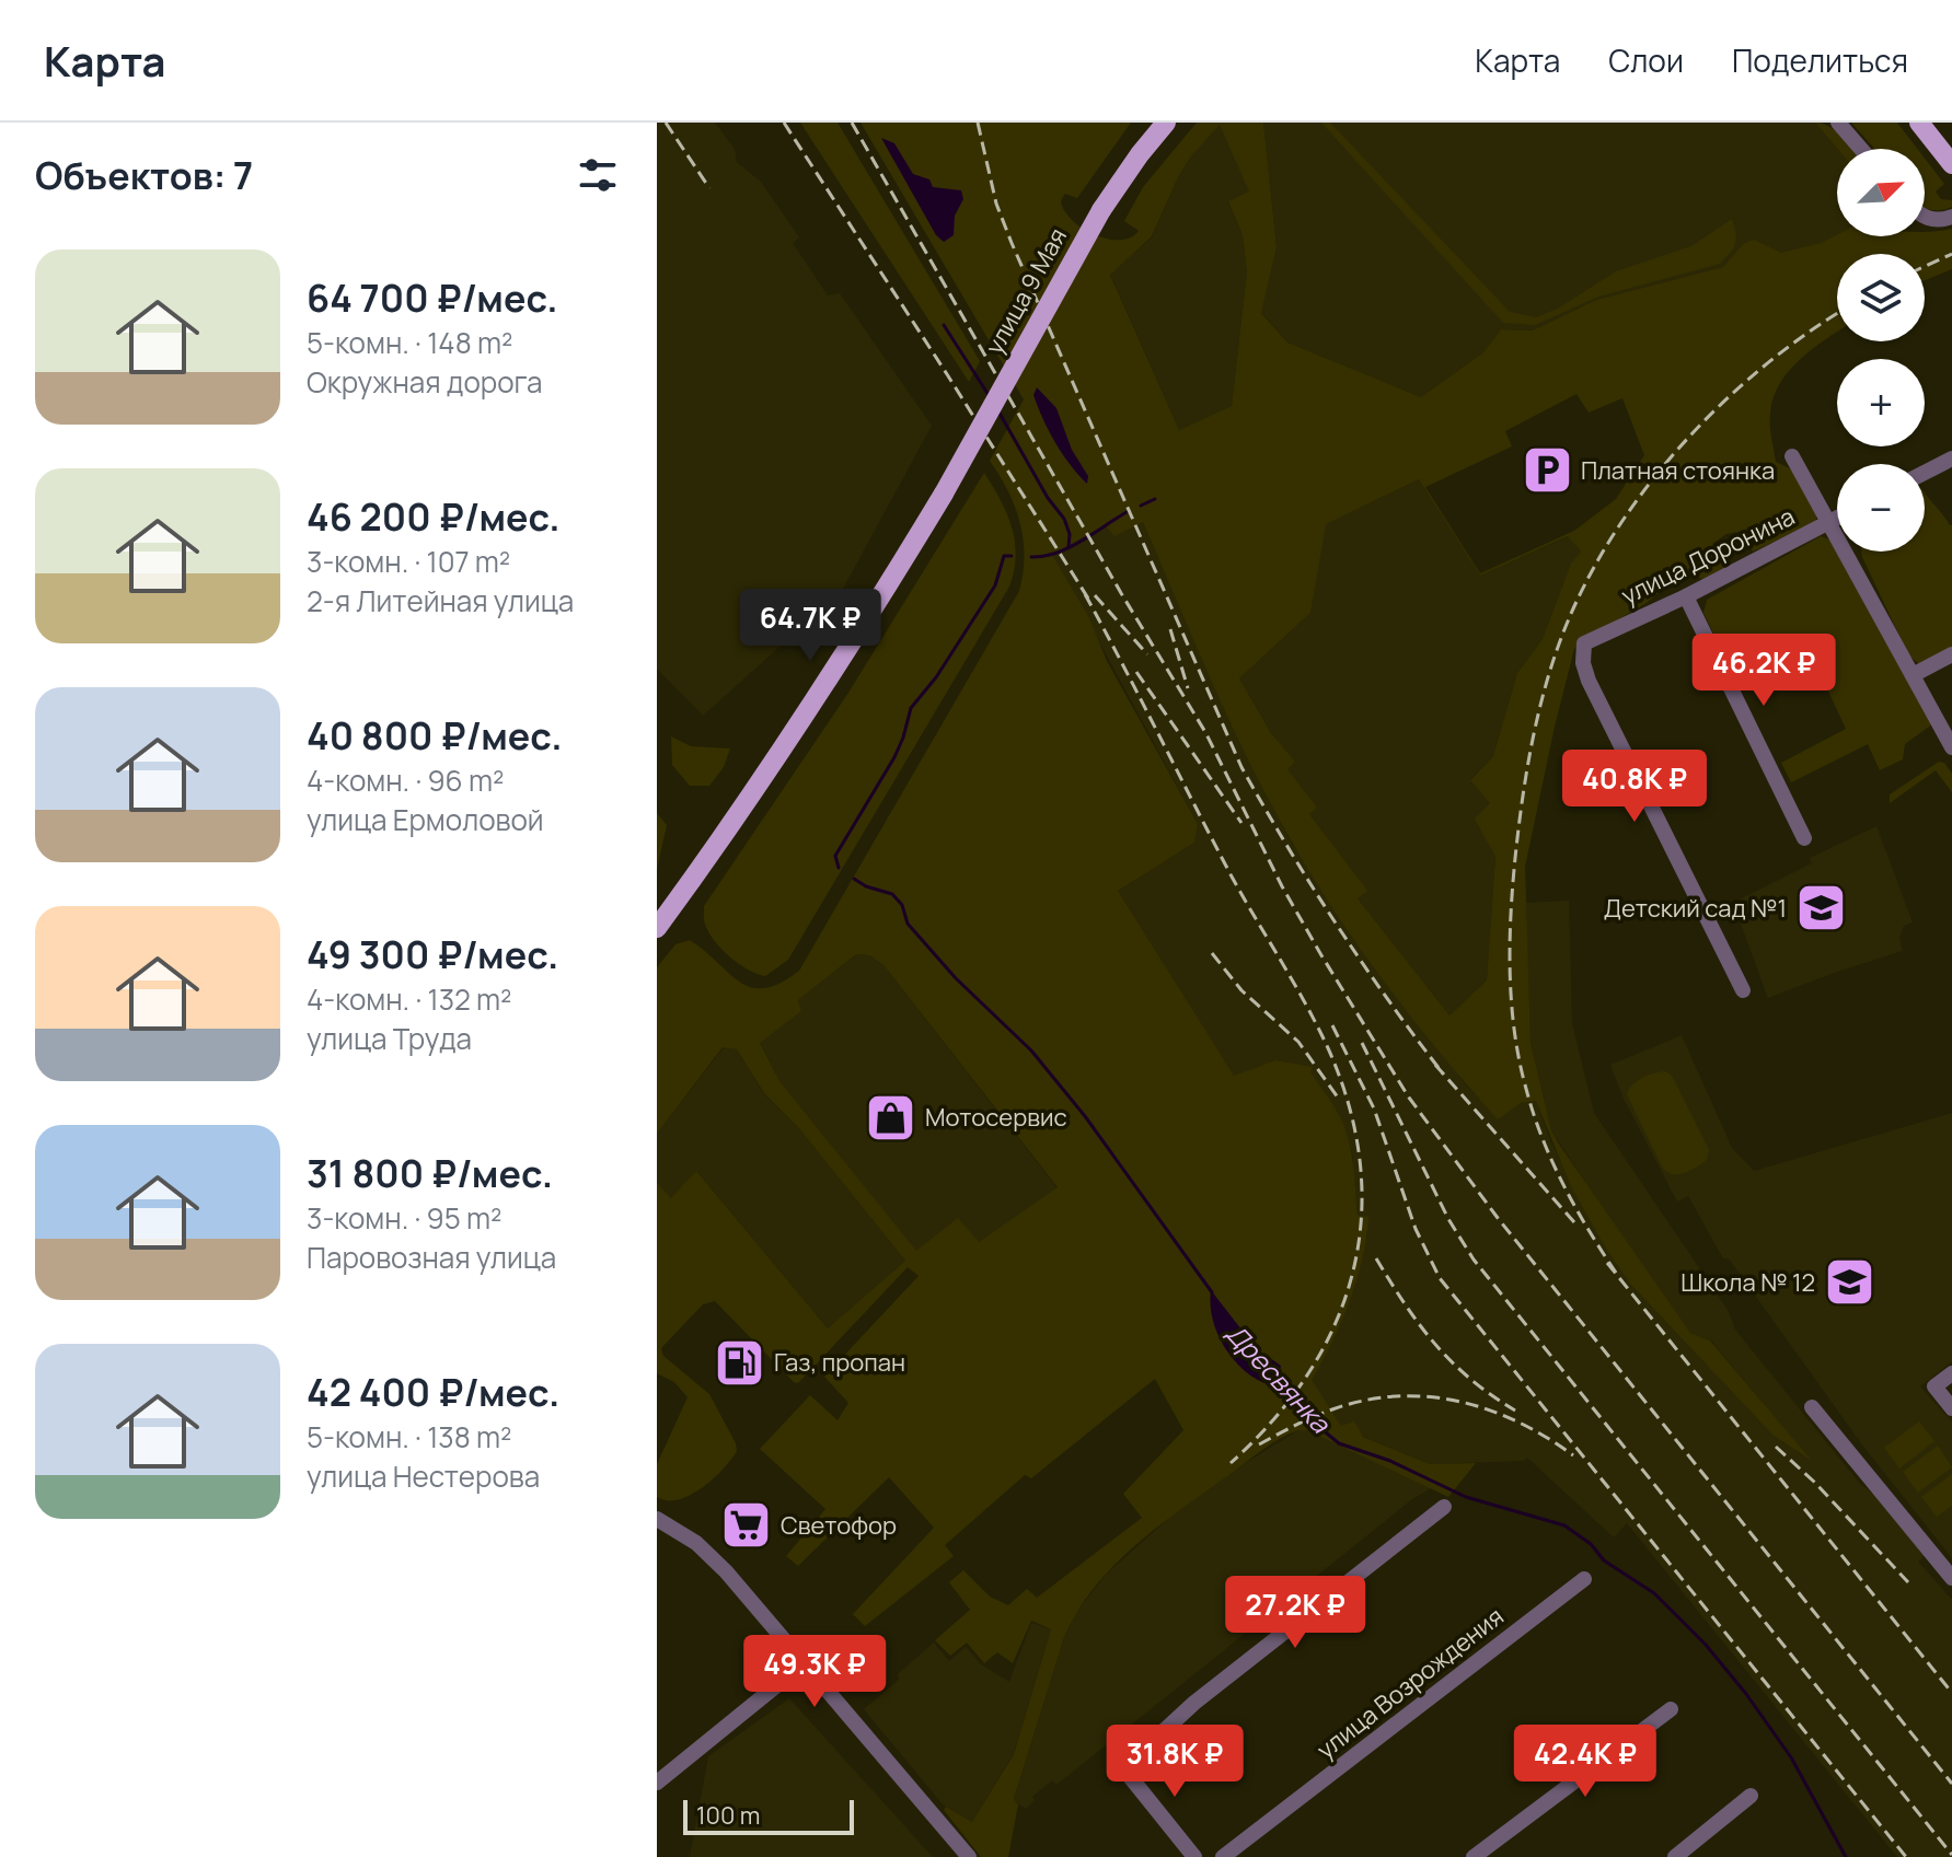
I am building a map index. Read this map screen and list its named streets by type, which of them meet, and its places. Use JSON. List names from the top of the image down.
{
  "streets": {
    "main road": ["улица 9 Мая"],
    "street": ["улица Доронина", "улица Возрождения"]
  },
  "water": ["Дресвянка"],
  "places": {
    "parking": ["Платная стоянка"],
    "school or university": ["Детский сад №1", "Школа № 12"],
    "shop": ["Мотосервис"],
    "fuel station": ["Газ, пропан"],
    "supermarket": ["Светофор"]
  },
  "scale_bar": "100 m",
  "north": "top right",
  "page": {
    "header": "Карта",
    "nav": ["Карта", "Слои", "Поделиться"],
    "heading": "Объектов: 7",
    "map_buttons": ["+", "−"],
    "list": [
      {
        "name": "64 700 ₽/мес.",
        "note": "5-комн. · 148 m² · Окружная дорога"
      },
      {
        "name": "46 200 ₽/мес.",
        "note": "3-комн. · 107 m² · 2-я Литейная улица"
      },
      {
        "name": "40 800 ₽/мес.",
        "note": "4-комн. · 96 m² · улица Ермоловой"
      },
      {
        "name": "49 300 ₽/мес.",
        "note": "4-комн. · 132 m² · улица Труда"
      },
      {
        "name": "31 800 ₽/мес.",
        "note": "3-комн. · 95 m² · Паровозная улица"
      },
      {
        "name": "42 400 ₽/мес.",
        "note": "5-комн. · 138 m² · улица Нестерова"
      }
    ],
    "price": [
      "64.7K ₽",
      "46.2K ₽",
      "40.8K ₽",
      "27.2K ₽",
      "49.3K ₽",
      "31.8K ₽",
      "42.4K ₽"
    ],
    "scale": "100 m"
  }
}
